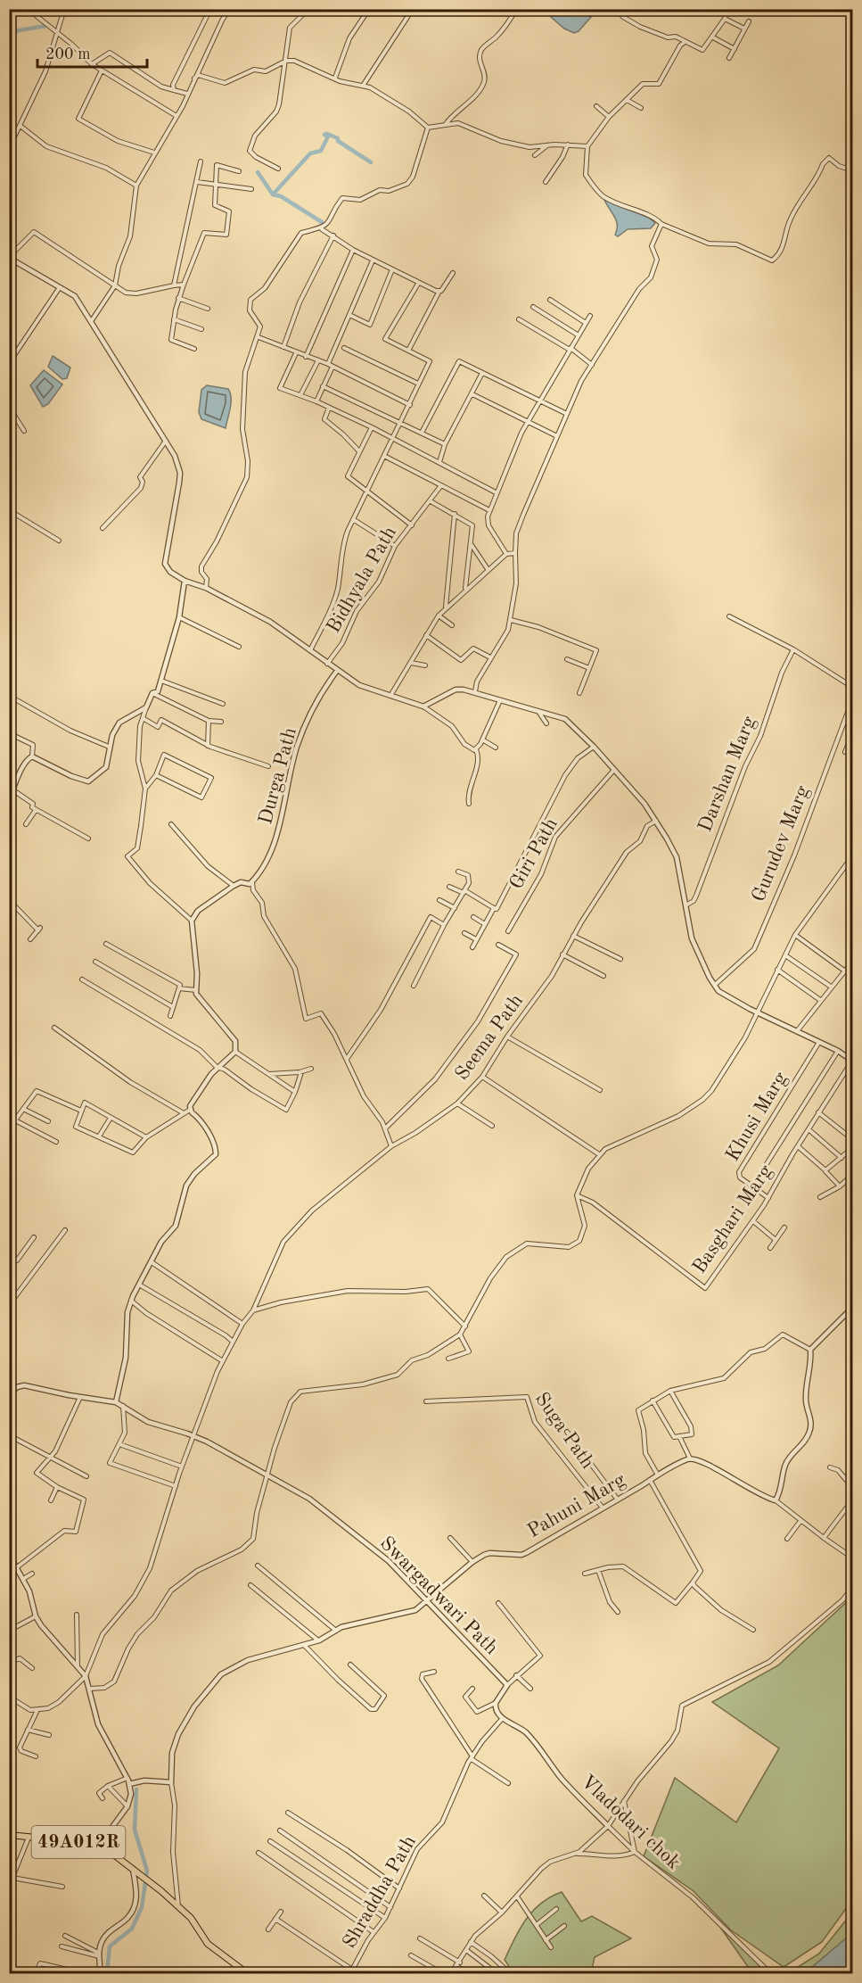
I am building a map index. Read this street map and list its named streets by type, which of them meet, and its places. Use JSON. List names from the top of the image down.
{
  "streets": {
    "main road": ["49A012R"],
    "street": [
      "Bidhyala Path",
      "Darshan Marg",
      "Durga Path",
      "Gurudev Marg",
      "Giri Path",
      "Seema Path",
      "Khusi Marg",
      "Basghari Marg",
      "Suga Path",
      "Pahuni Marg",
      "Swargadwari Path",
      "Vladodari chok",
      "Shraddha Path"
    ]
  },
  "crossings": [
    ["Khusi Marg", "Basghari Marg"],
    ["Suga Path", "Pahuni Marg"],
    ["Pahuni Marg", "Swargadwari Path"],
    ["Vladodari chok", "Shraddha Path"]
  ],
  "scale_bar": "200 m"
}
